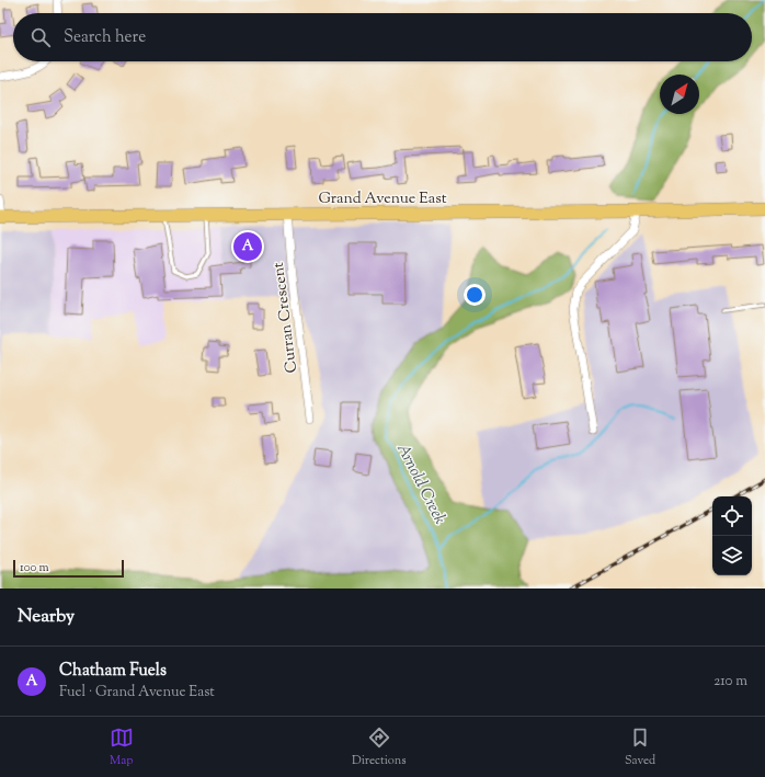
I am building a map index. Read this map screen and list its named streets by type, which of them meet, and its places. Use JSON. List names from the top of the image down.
{
  "streets": {
    "main road": ["Grand Avenue East"],
    "street": ["Curran Crescent"]
  },
  "crossings": [
    ["Grand Avenue East", "Curran Crescent"]
  ],
  "water": ["Arnold Creek"],
  "scale_bar": "100 m",
  "north": "top right",
  "page": {
    "search": "Search here",
    "pins": "A",
    "scale": "100 m",
    "heading": "Nearby",
    "list": [
      {
        "mark": "A",
        "name": "Chatham Fuels",
        "note": "Fuel · Grand Avenue East",
        "value": "210 m"
      }
    ],
    "nav": ["Map", "Directions", "Saved"]
  }
}
